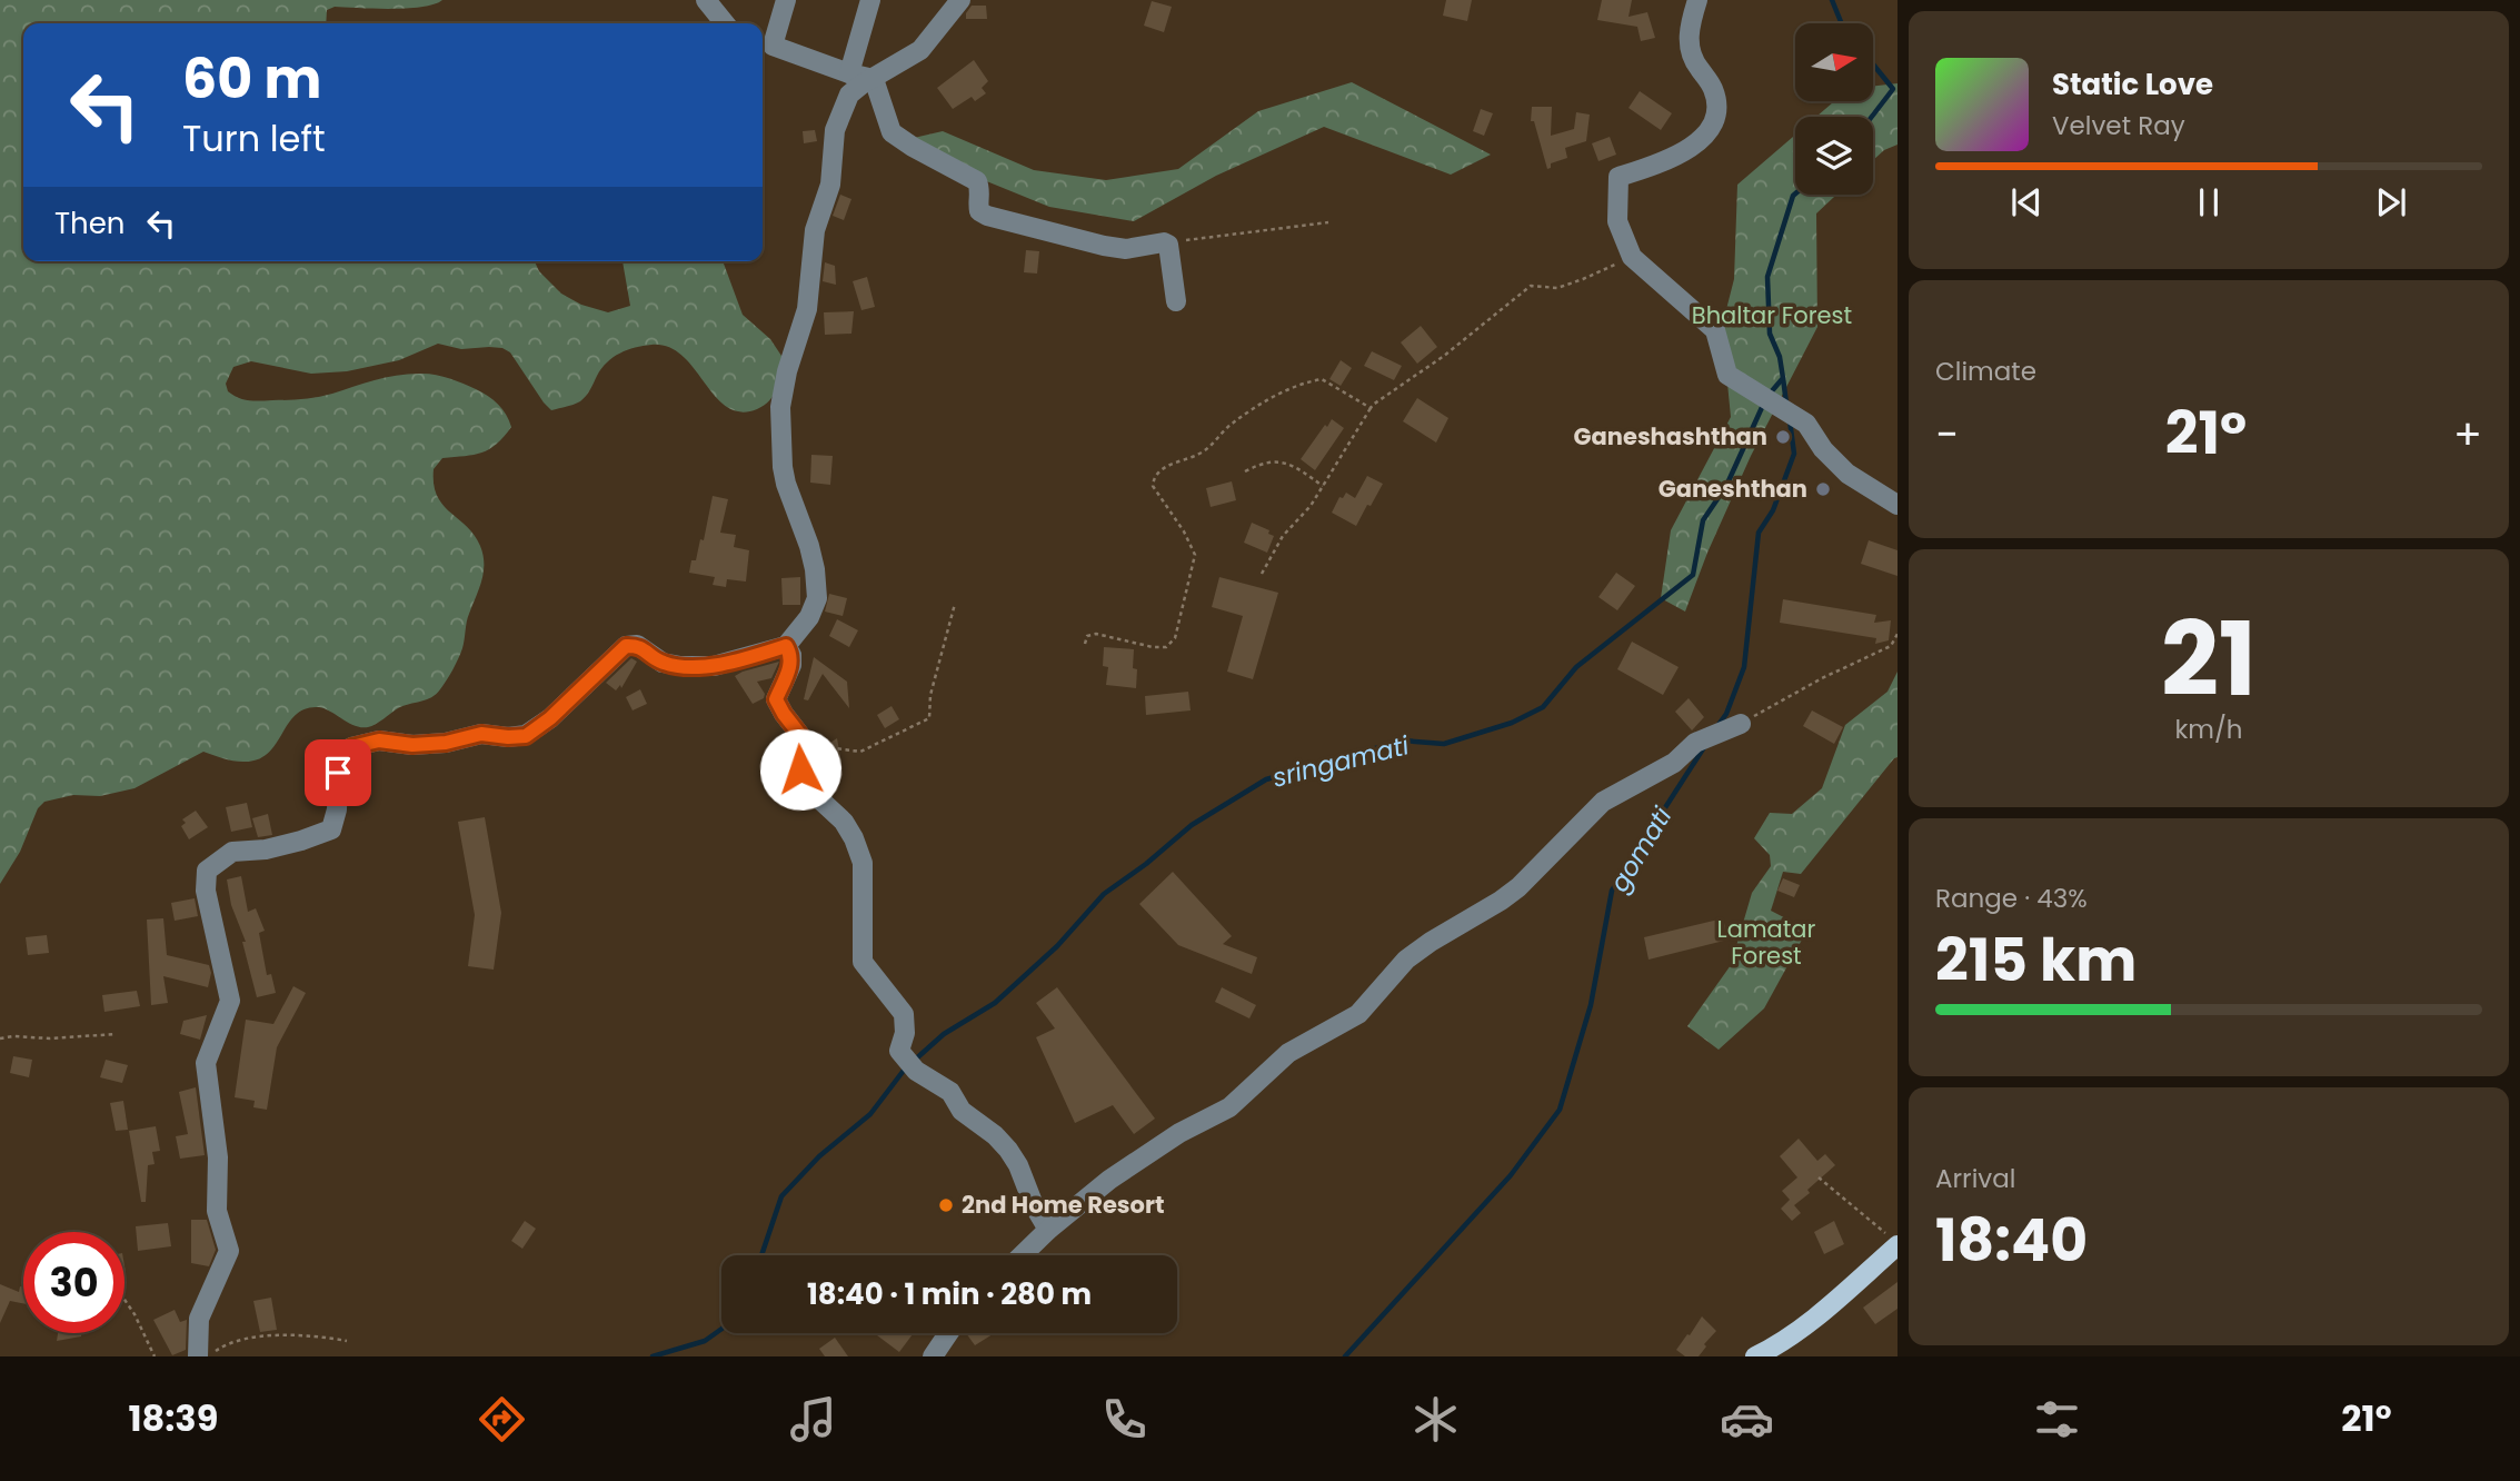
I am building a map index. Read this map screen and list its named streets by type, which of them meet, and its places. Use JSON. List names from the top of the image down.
{
  "water": ["sringamati", "gomati"],
  "parks": ["Bhaltar Forest", "Lamatar Forest"],
  "places": ["Ganeshashthan", "Ganeshthan", "2nd Home Resort"],
  "north": "right",
  "page": {
    "turn": ["60 m", "Turn left"],
    "song": ["Static Love", "Velvet Ray"],
    "then": "Then",
    "tile": [
      "Climate",
      ["21", "km/h"],
      ["Range · 43%", "215 km"],
      ["Arrival", "18:40"]
    ],
    "heat": ["−", "21°", "+"],
    "limit": "30",
    "trip": "18:40 · 1 min · 280 m",
    "tabs": ["18:39", "21°"]
  }
}
